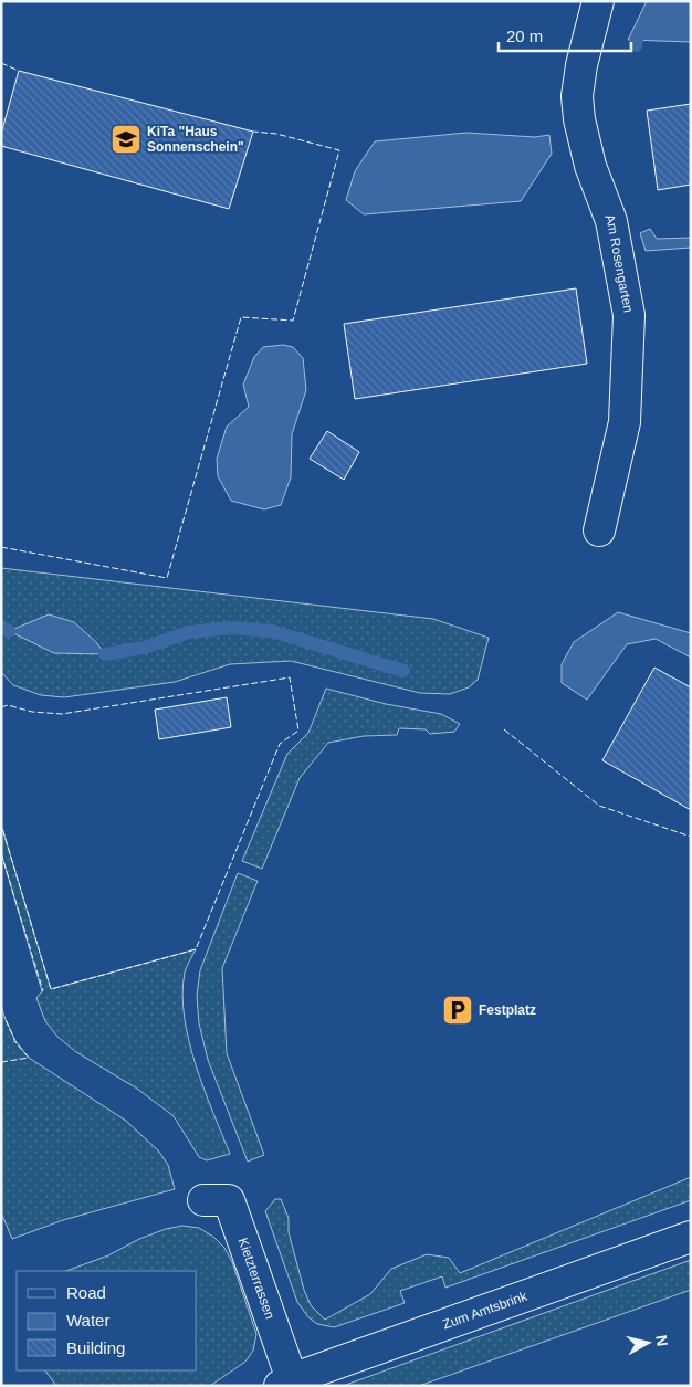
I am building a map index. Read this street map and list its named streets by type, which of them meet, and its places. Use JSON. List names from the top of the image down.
{
  "streets": {
    "street": ["Am Rosengarten", "Kietzterrassen", "Zum Amtsbrink"]
  },
  "crossings": [
    ["Kietzterrassen", "Zum Amtsbrink"]
  ],
  "places": {
    "school or university": ["KiTa \"Haus Sonnenschein\""],
    "parking": ["Festplatz"]
  },
  "legend": ["Road", "Water", "Building"],
  "scale_bar": "20 m",
  "north": "right"
}
